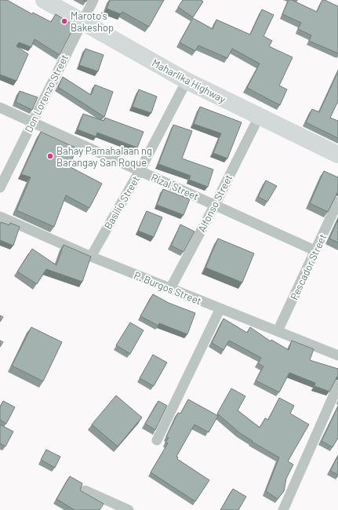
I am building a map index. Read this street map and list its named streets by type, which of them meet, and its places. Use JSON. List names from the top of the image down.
{
  "streets": {
    "highway": ["Maharlika Highway"],
    "street": [
      "Don Lorenzo Street",
      "Rizal Street",
      "Basilio Street",
      "Alfonso Street",
      "Pescador Street",
      "P. Burgos Street"
    ]
  },
  "crossings": [
    ["Maharlika Highway", "Don Lorenzo Street"],
    ["Maharlika Highway", "Basilio Street"],
    ["Maharlika Highway", "Alfonso Street"],
    ["Don Lorenzo Street", "Rizal Street"],
    ["Rizal Street", "Basilio Street"],
    ["Rizal Street", "Alfonso Street"],
    ["Rizal Street", "Pescador Street"],
    ["Basilio Street", "P. Burgos Street"],
    ["Alfonso Street", "P. Burgos Street"],
    ["Pescador Street", "P. Burgos Street"]
  ],
  "places": ["Maroto's Bakeshop", "Bahay Pamahalaan ng Barangay San Roque"]
}
